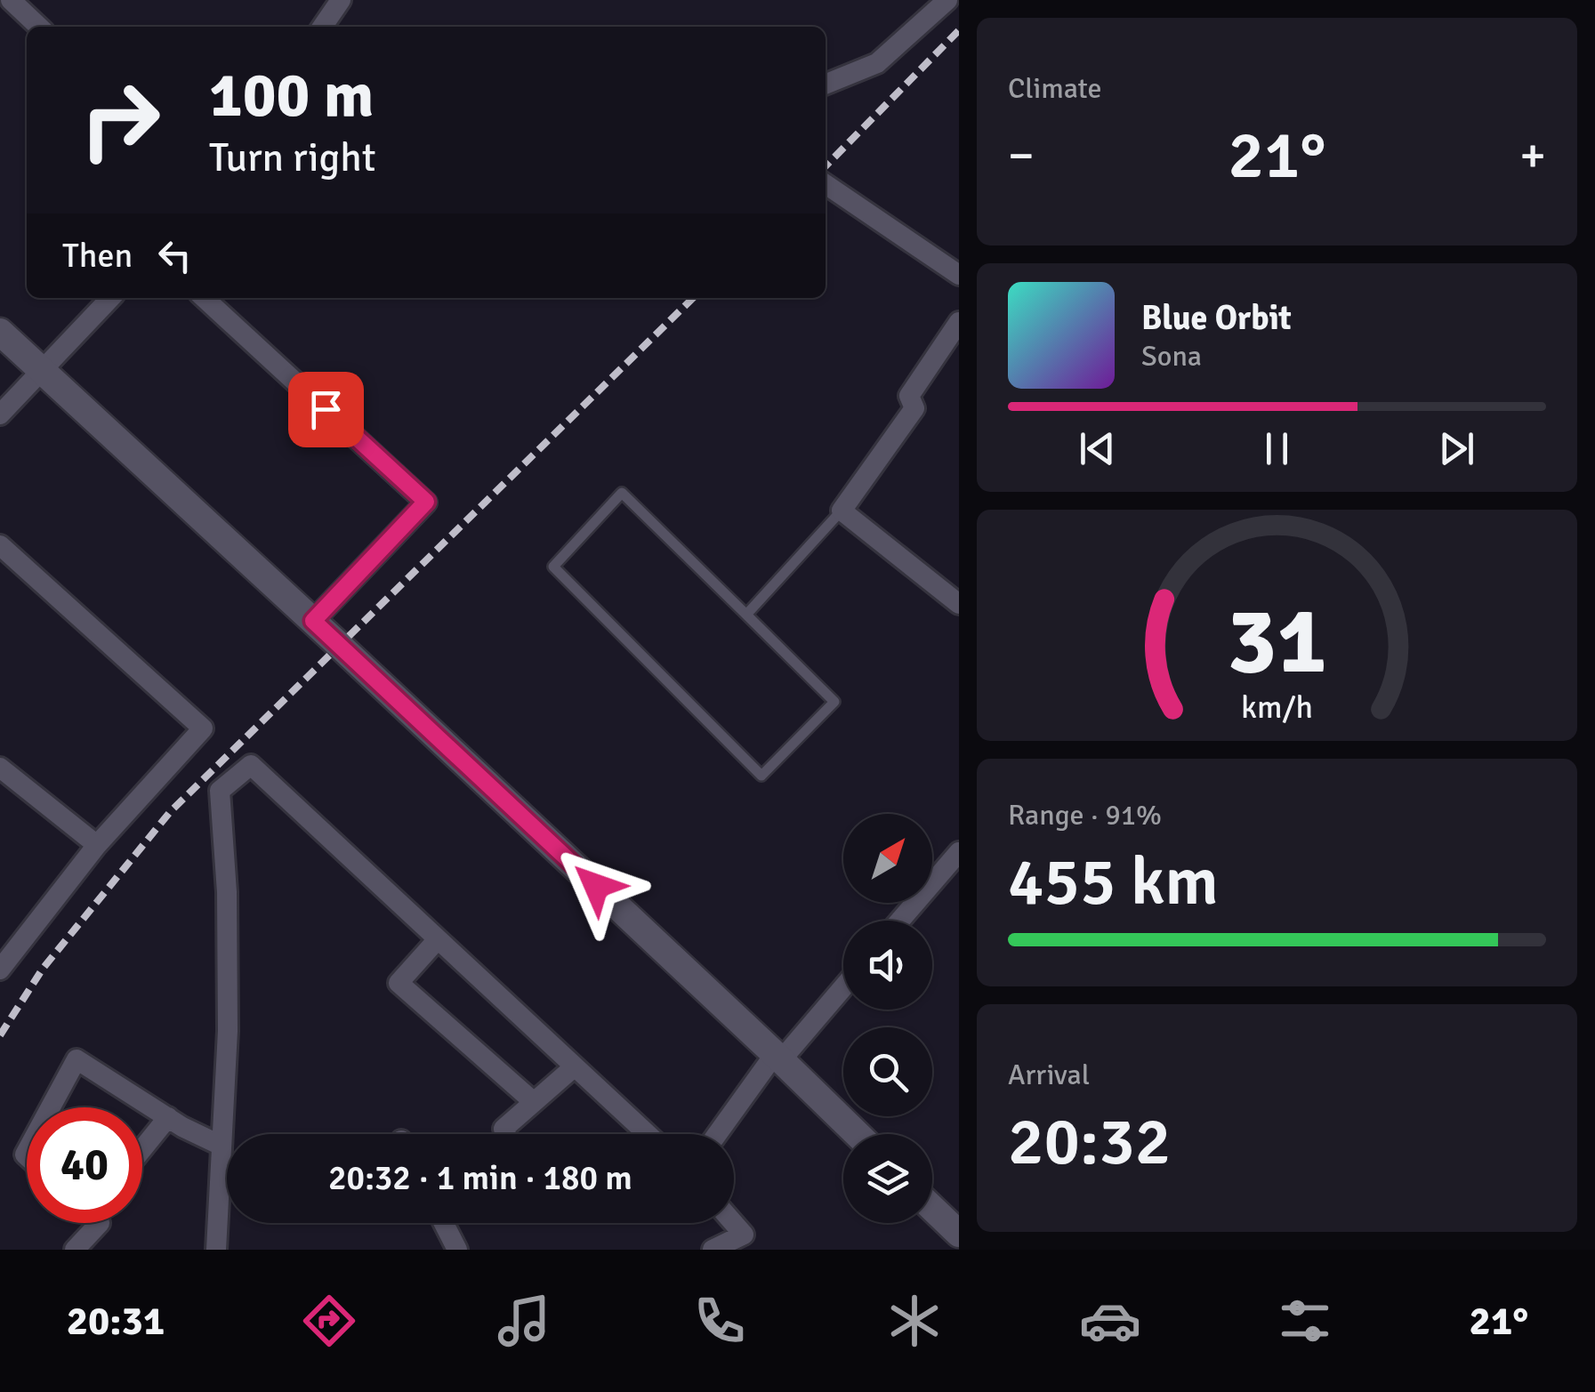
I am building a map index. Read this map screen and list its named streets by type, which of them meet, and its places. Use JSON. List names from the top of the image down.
{
  "north": "top right",
  "page": {
    "tile": [
      "Climate",
      ["Range · 91%", "455 km"],
      ["Arrival", "20:32"]
    ],
    "turn": ["100 m", "Turn right"],
    "heat": ["−", "21°", "+"],
    "then": "Then",
    "song": ["Blue Orbit", "Sona"],
    "limit": "40",
    "trip": "20:32 · 1 min · 180 m",
    "tabs": ["20:31", "21°"],
    "gauge": ["31", "km/h"]
  }
}
